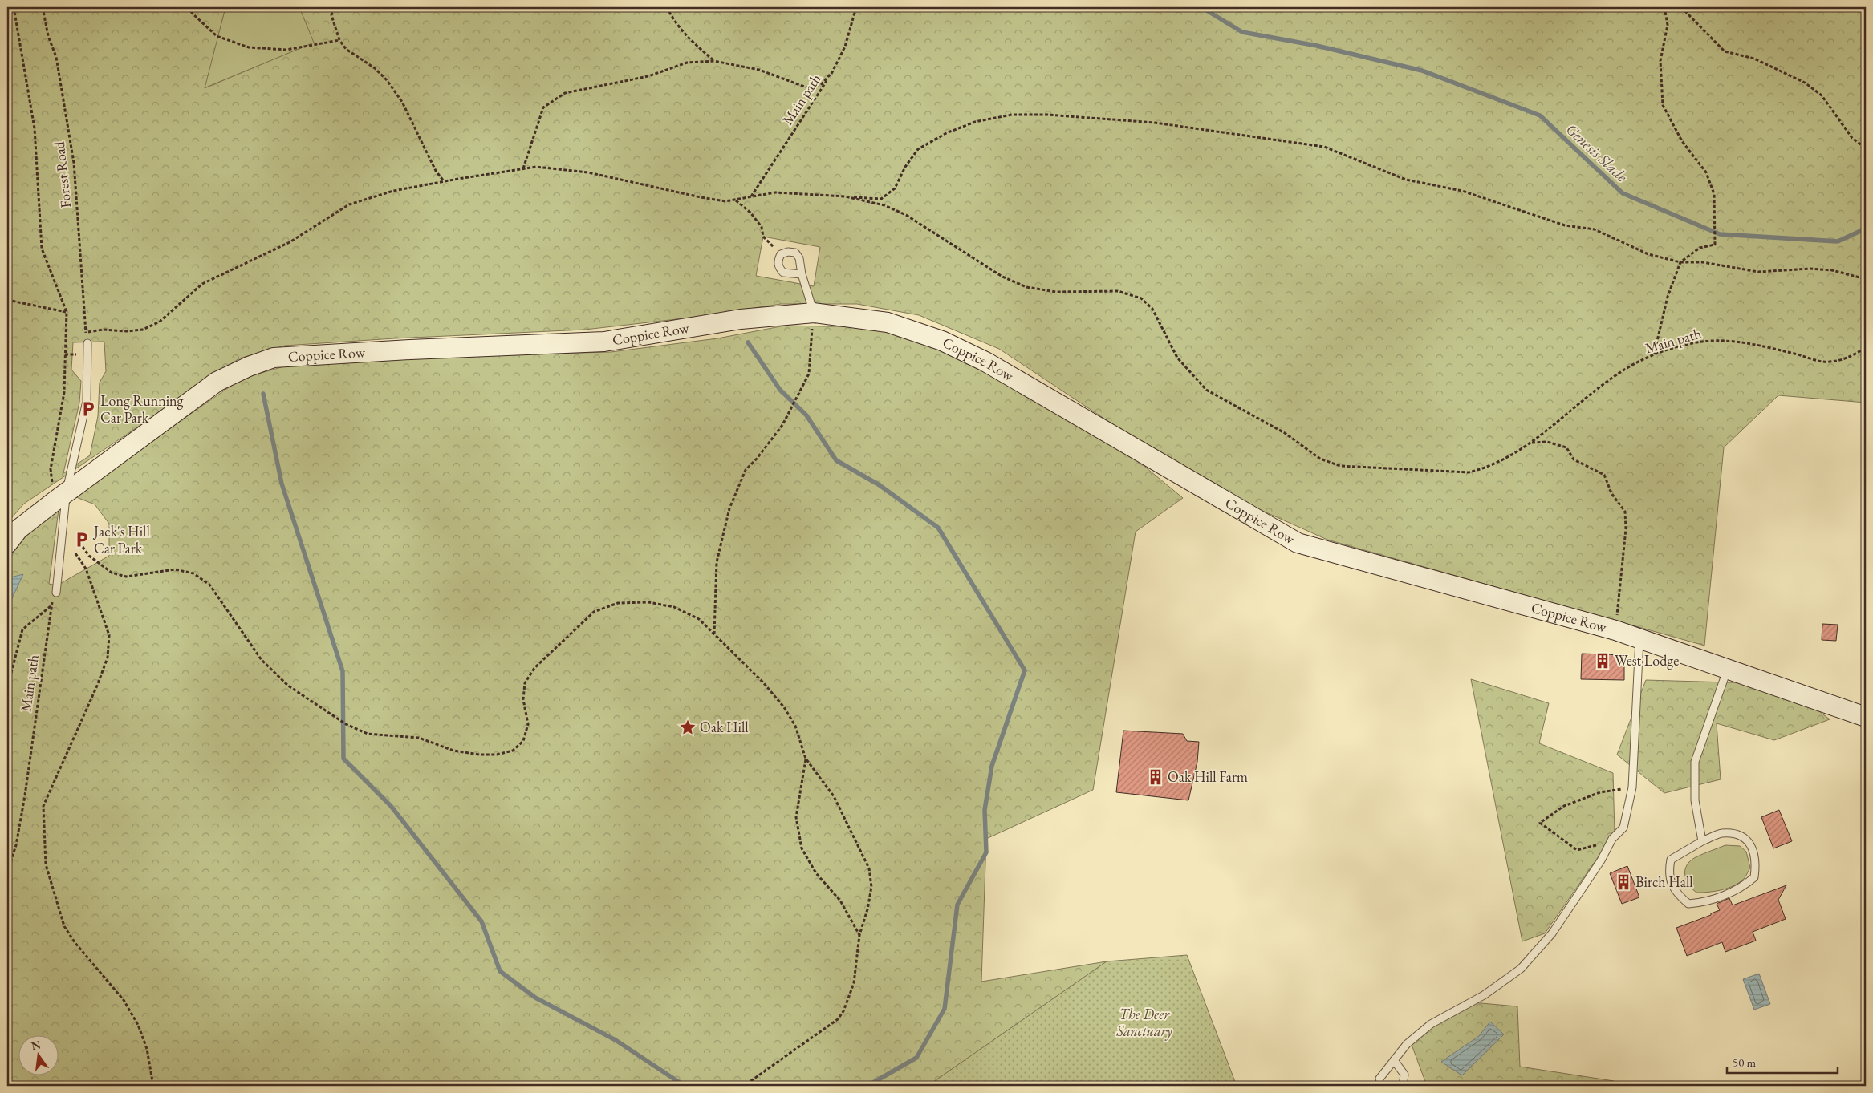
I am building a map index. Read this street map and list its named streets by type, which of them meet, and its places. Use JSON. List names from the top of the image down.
{
  "streets": {
    "main road": ["Coppice Row"],
    "path": ["Main path", "Forest Road"]
  },
  "crossings": [
    ["Main path", "Coppice Row"]
  ],
  "water": ["Genesis Slade"],
  "parks": ["The Deer Sanctuary"],
  "places": {
    "parking": ["Long Running Car Park", "Jack's Hill Car Park"],
    "building": ["West Lodge", "Oak Hill Farm", "Birch Hall"],
    "place": ["Oak Hill"]
  },
  "scale_bar": "50 m",
  "north": "top"
}
